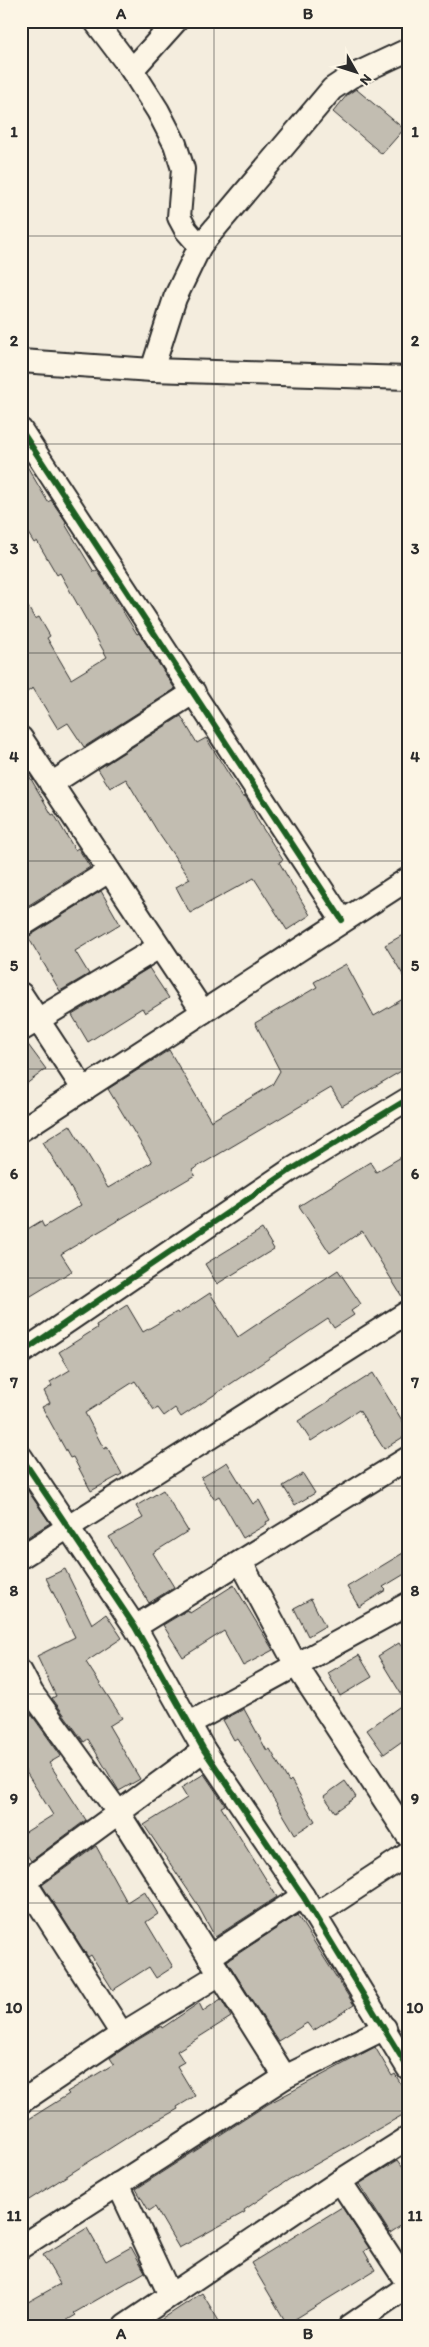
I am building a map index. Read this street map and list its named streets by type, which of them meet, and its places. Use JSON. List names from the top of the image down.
{
  "north": "bottom right",
  "grid": {
    "columns": ["A", "B"],
    "rows": [
      "1",
      "2",
      "3",
      "4",
      "5",
      "6",
      "7",
      "8",
      "9",
      "10",
      "11"
    ]
  }
}
